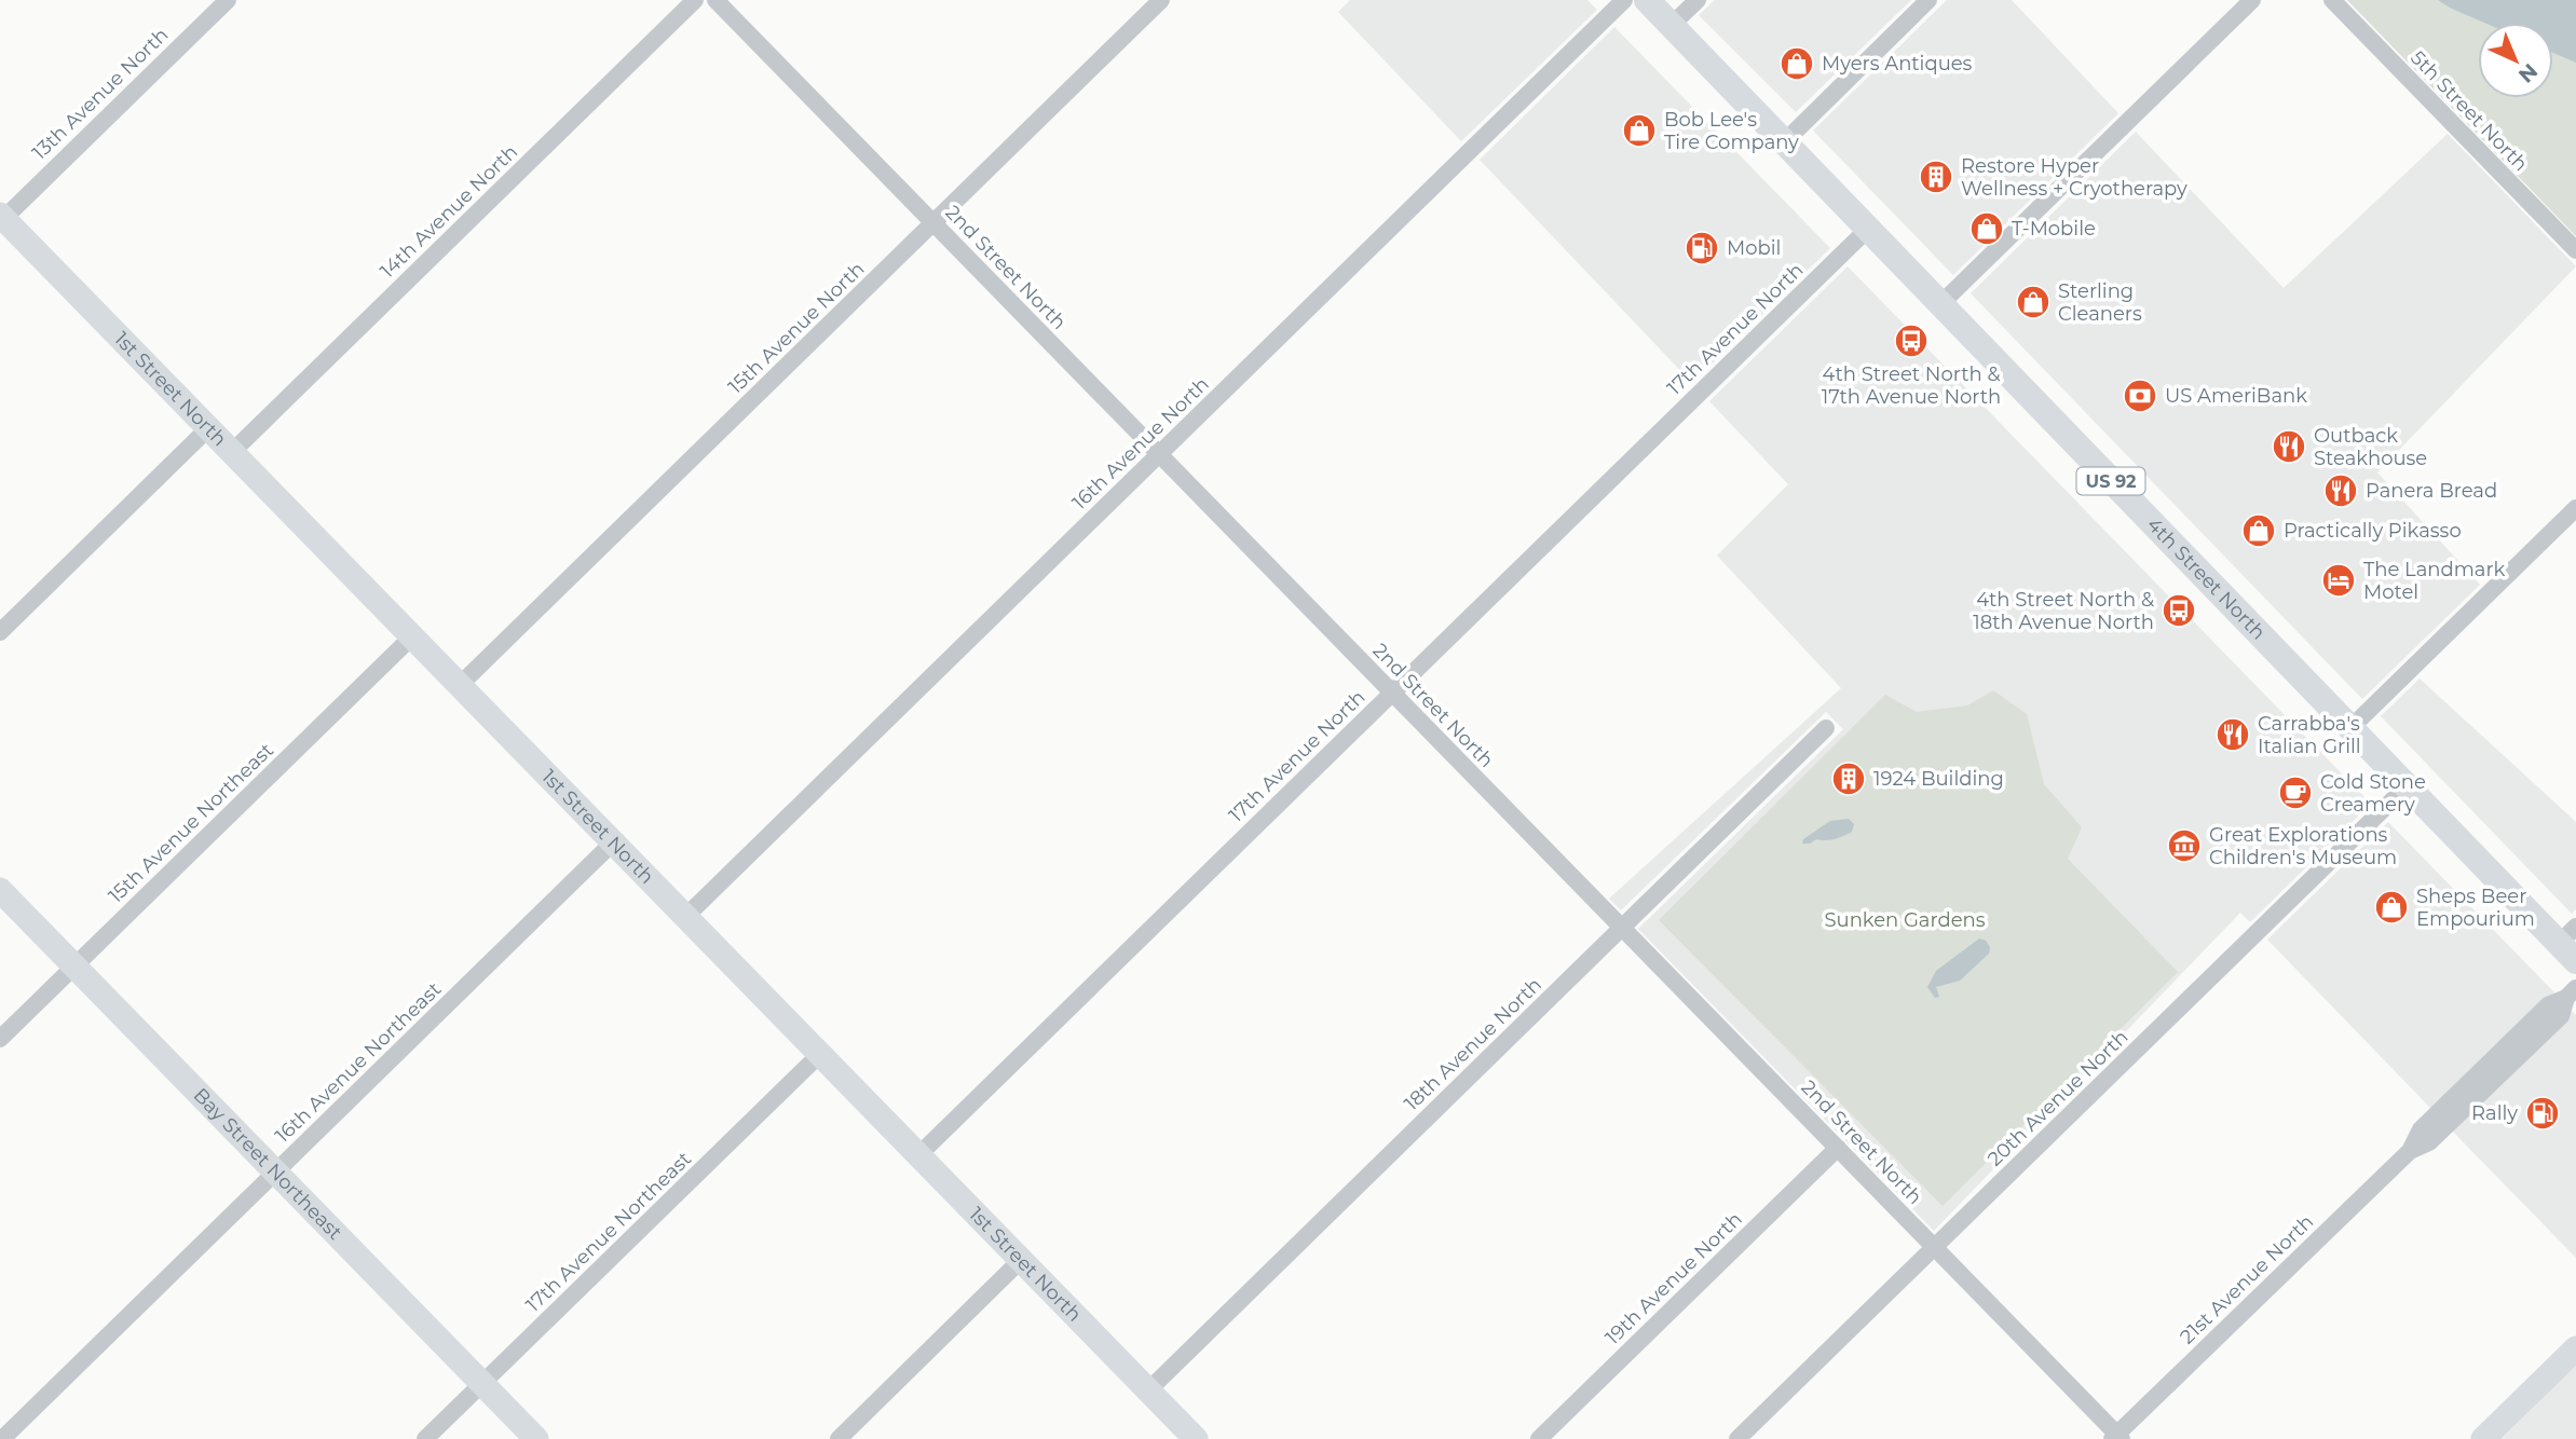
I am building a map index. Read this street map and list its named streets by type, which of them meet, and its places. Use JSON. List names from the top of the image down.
{
  "streets": {
    "main road": ["US 92", "4th Street North"],
    "street": [
      "13th Avenue North",
      "5th Street North",
      "14th Avenue North",
      "2nd Street North",
      "15th Avenue North",
      "17th Avenue North",
      "1st Street North",
      "16th Avenue North",
      "15th Avenue Northeast",
      "18th Avenue North",
      "16th Avenue Northeast",
      "20th Avenue North",
      "Bay Street Northeast",
      "17th Avenue Northeast",
      "19th Avenue North",
      "21st Avenue North"
    ]
  },
  "crossings": [
    ["13th Avenue North", "1st Street North"],
    ["14th Avenue North", "1st Street North"],
    ["2nd Street North", "15th Avenue North"],
    ["2nd Street North", "17th Avenue North"],
    ["2nd Street North", "16th Avenue North"],
    ["2nd Street North", "18th Avenue North"],
    ["2nd Street North", "20th Avenue North"],
    ["2nd Street North", "19th Avenue North"],
    ["2nd Street North", "21st Avenue North"],
    ["15th Avenue North", "1st Street North"],
    ["17th Avenue North", "1st Street North"],
    ["17th Avenue North", "4th Street North"],
    ["1st Street North", "16th Avenue North"],
    ["1st Street North", "15th Avenue Northeast"],
    ["1st Street North", "18th Avenue North"],
    ["1st Street North", "16th Avenue Northeast"],
    ["1st Street North", "17th Avenue Northeast"],
    ["4th Street North", "20th Avenue North"],
    ["15th Avenue Northeast", "Bay Street Northeast"],
    ["16th Avenue Northeast", "Bay Street Northeast"],
    ["Bay Street Northeast", "17th Avenue Northeast"]
  ],
  "parks": ["Sunken Gardens"],
  "places": {
    "shop": [
      "Myers Antiques",
      "Bob Lee's Tire Company",
      "T-Mobile",
      "Sterling Cleaners",
      "Practically Pikasso",
      "Sheps Beer Empourium"
    ],
    "building": ["Restore Hyper Wellness + Cryotherapy", "1924 Building"],
    "fuel station": ["Mobil", "Rally"],
    "bus stop": ["4th Street North & 17th Avenue North", "4th Street North & 18th Avenue North"],
    "bank": ["US AmeriBank"],
    "restaurant": ["Outback Steakhouse", "Panera Bread", "Carrabba's Italian Grill"],
    "hotel": ["The Landmark Motel"],
    "cafe": ["Cold Stone Creamery"],
    "museum": ["Great Explorations Children's Museum"]
  },
  "north": "bottom right"
}
